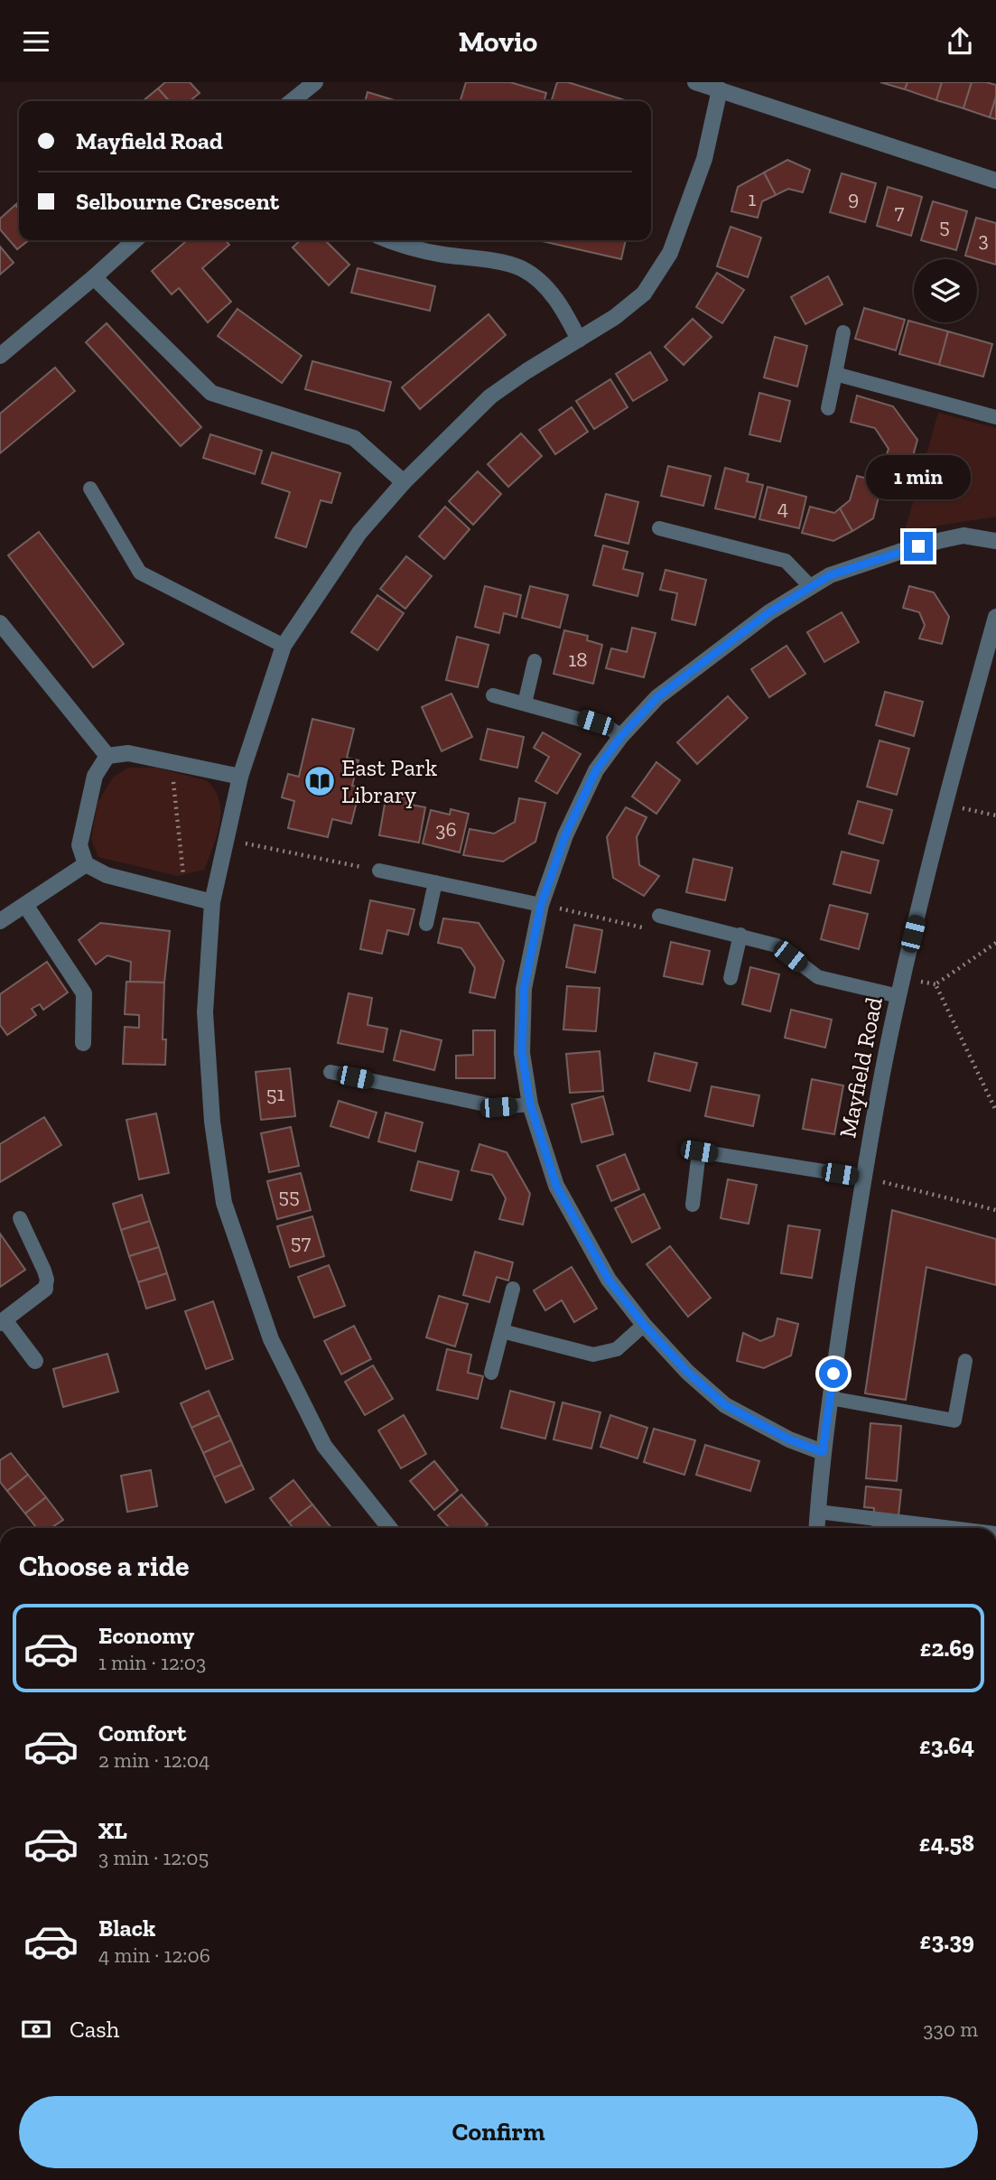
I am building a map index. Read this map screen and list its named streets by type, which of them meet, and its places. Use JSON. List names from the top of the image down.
{
  "streets": {
    "street": ["Mayfield Road"]
  },
  "places": {
    "library": ["East Park Library"]
  },
  "house_numbers": [
    "9",
    "1",
    "7",
    "5",
    "3",
    "4",
    "18",
    "36",
    "51",
    "55",
    "57"
  ],
  "page": {
    "header": "Movio",
    "banner": ["Mayfield Road", "Selbourne Crescent"],
    "bubble": "1 min",
    "heading": "Choose a ride",
    "list": [
      {
        "name": "Economy",
        "note": "1 min · 12:03",
        "value": "£2.69"
      },
      {
        "name": "Comfort",
        "note": "2 min · 12:04",
        "value": "£3.64"
      },
      {
        "name": "XL",
        "note": "3 min · 12:05",
        "value": "£4.58"
      },
      {
        "name": "Black",
        "note": "4 min · 12:06",
        "value": "£3.39"
      }
    ],
    "pay": ["Cash", "330 m"],
    "buttons": "Confirm"
  }
}
